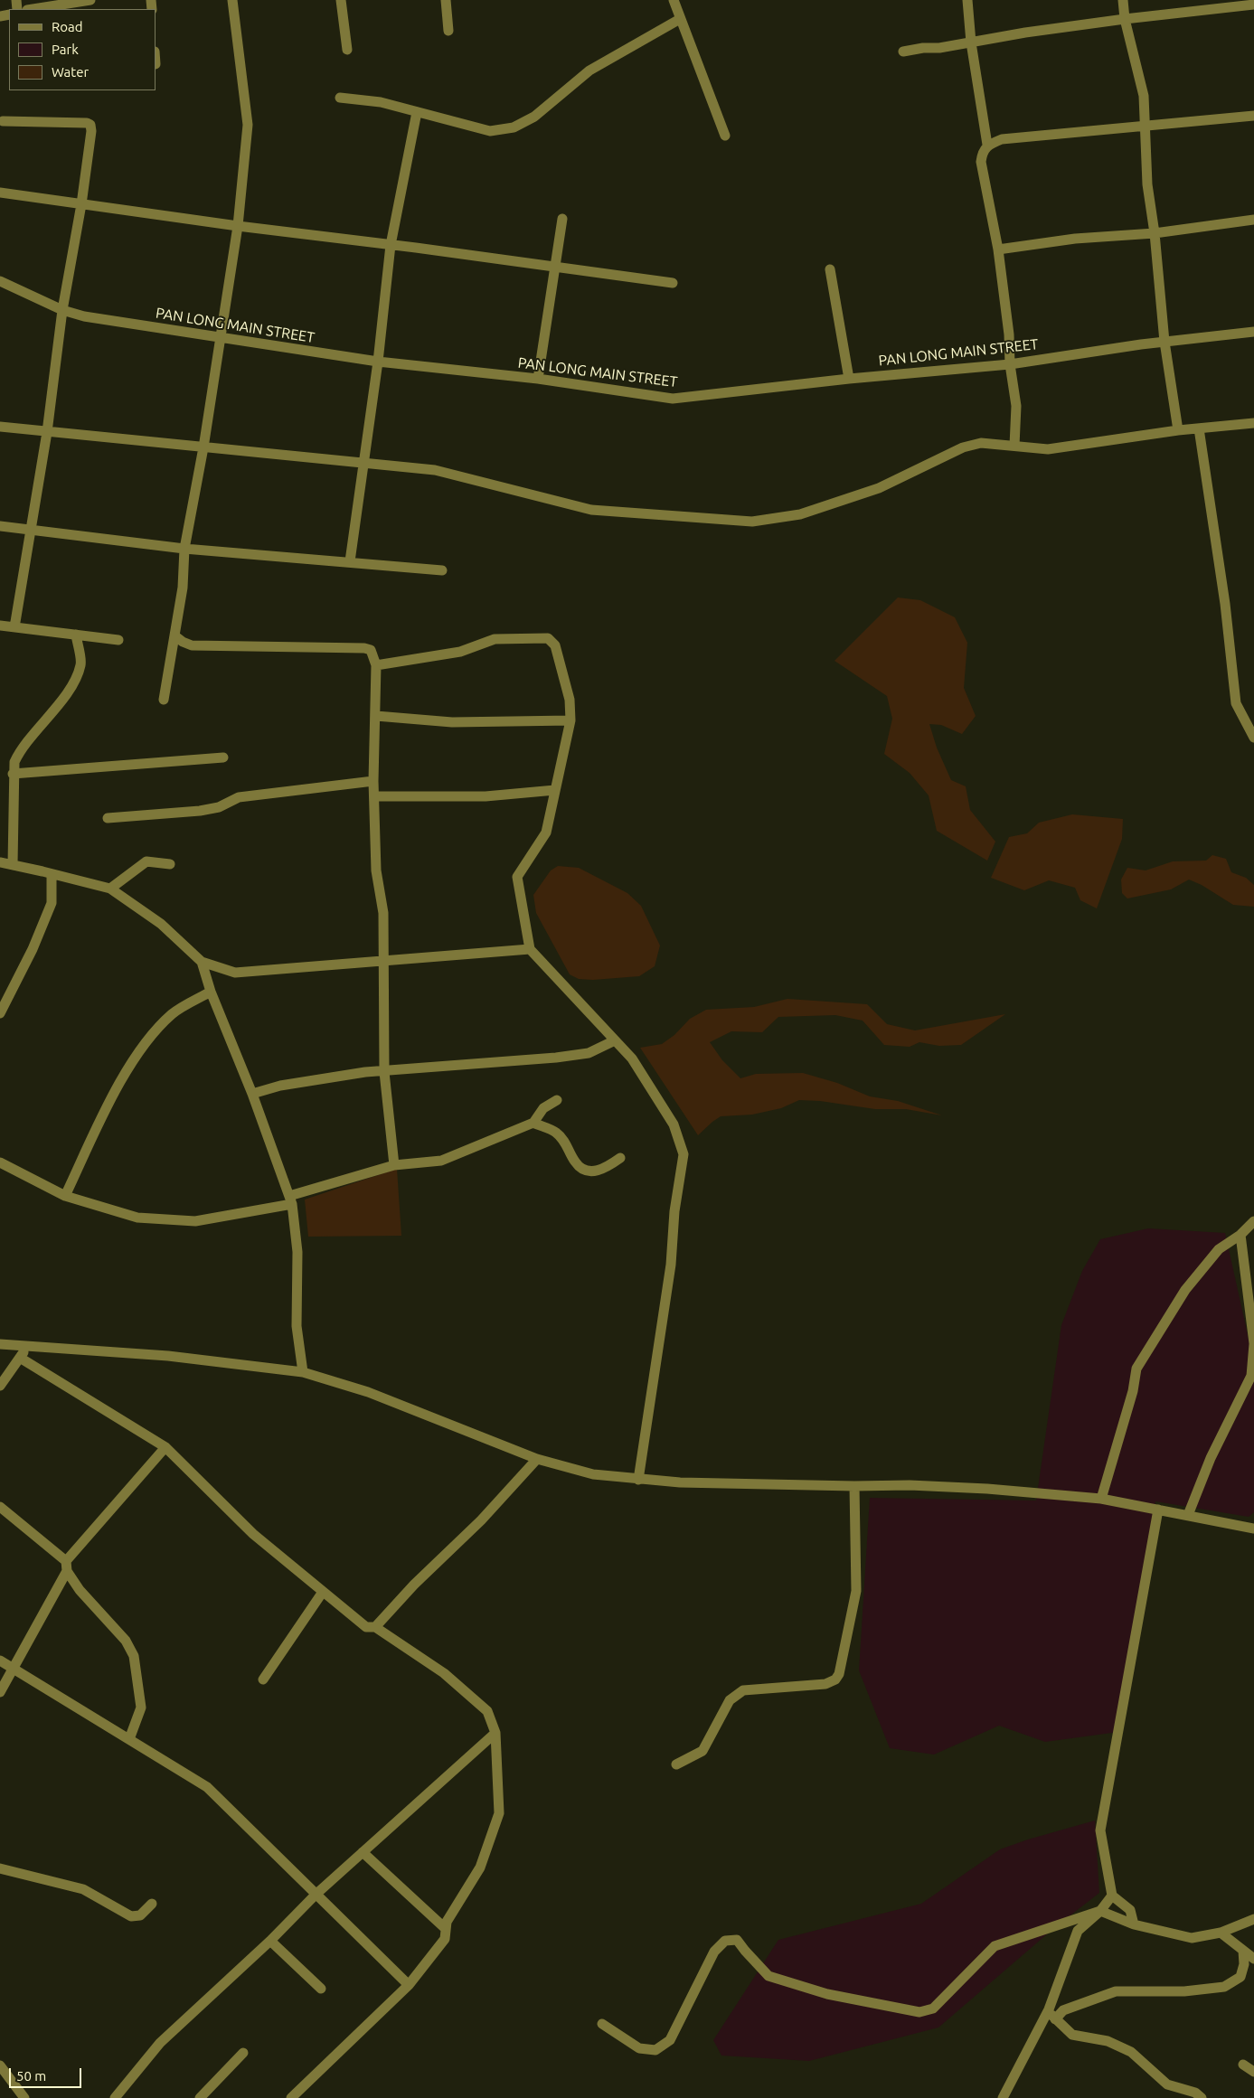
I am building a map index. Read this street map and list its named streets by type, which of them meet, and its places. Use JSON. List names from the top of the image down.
{
  "streets": {
    "street": ["PAN LONG MAIN STREET"]
  },
  "legend": ["Road", "Park", "Water"],
  "scale_bar": "50 m"
}
